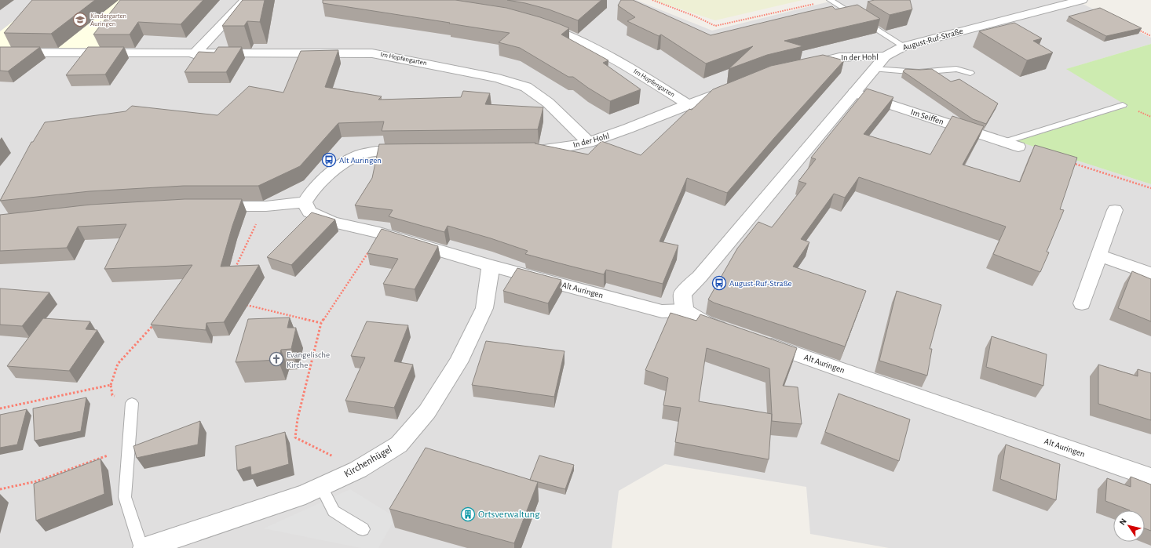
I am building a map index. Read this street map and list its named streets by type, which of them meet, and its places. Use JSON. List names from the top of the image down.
{
  "streets": {
    "street": [
      "August-Ruf-Straße",
      "In der Hohl",
      "Im Hopfengarten",
      "Im Seiffen",
      "Alt Auringen",
      "Kirchenhügel"
    ]
  },
  "crossings": [
    ["August-Ruf-Straße", "In der Hohl"],
    ["August-Ruf-Straße", "Im Seiffen"],
    ["August-Ruf-Straße", "Alt Auringen"],
    ["In der Hohl", "Im Hopfengarten"],
    ["Alt Auringen", "Kirchenhügel"]
  ],
  "places": {
    "school or university": ["Kindergarten Auringen"],
    "bus stop": ["Alt Auringen", "August-Ruf-Straße"],
    "church": ["Evangelische Kirche"],
    "building": ["Ortsverwaltung"]
  },
  "north": "top left"
}
